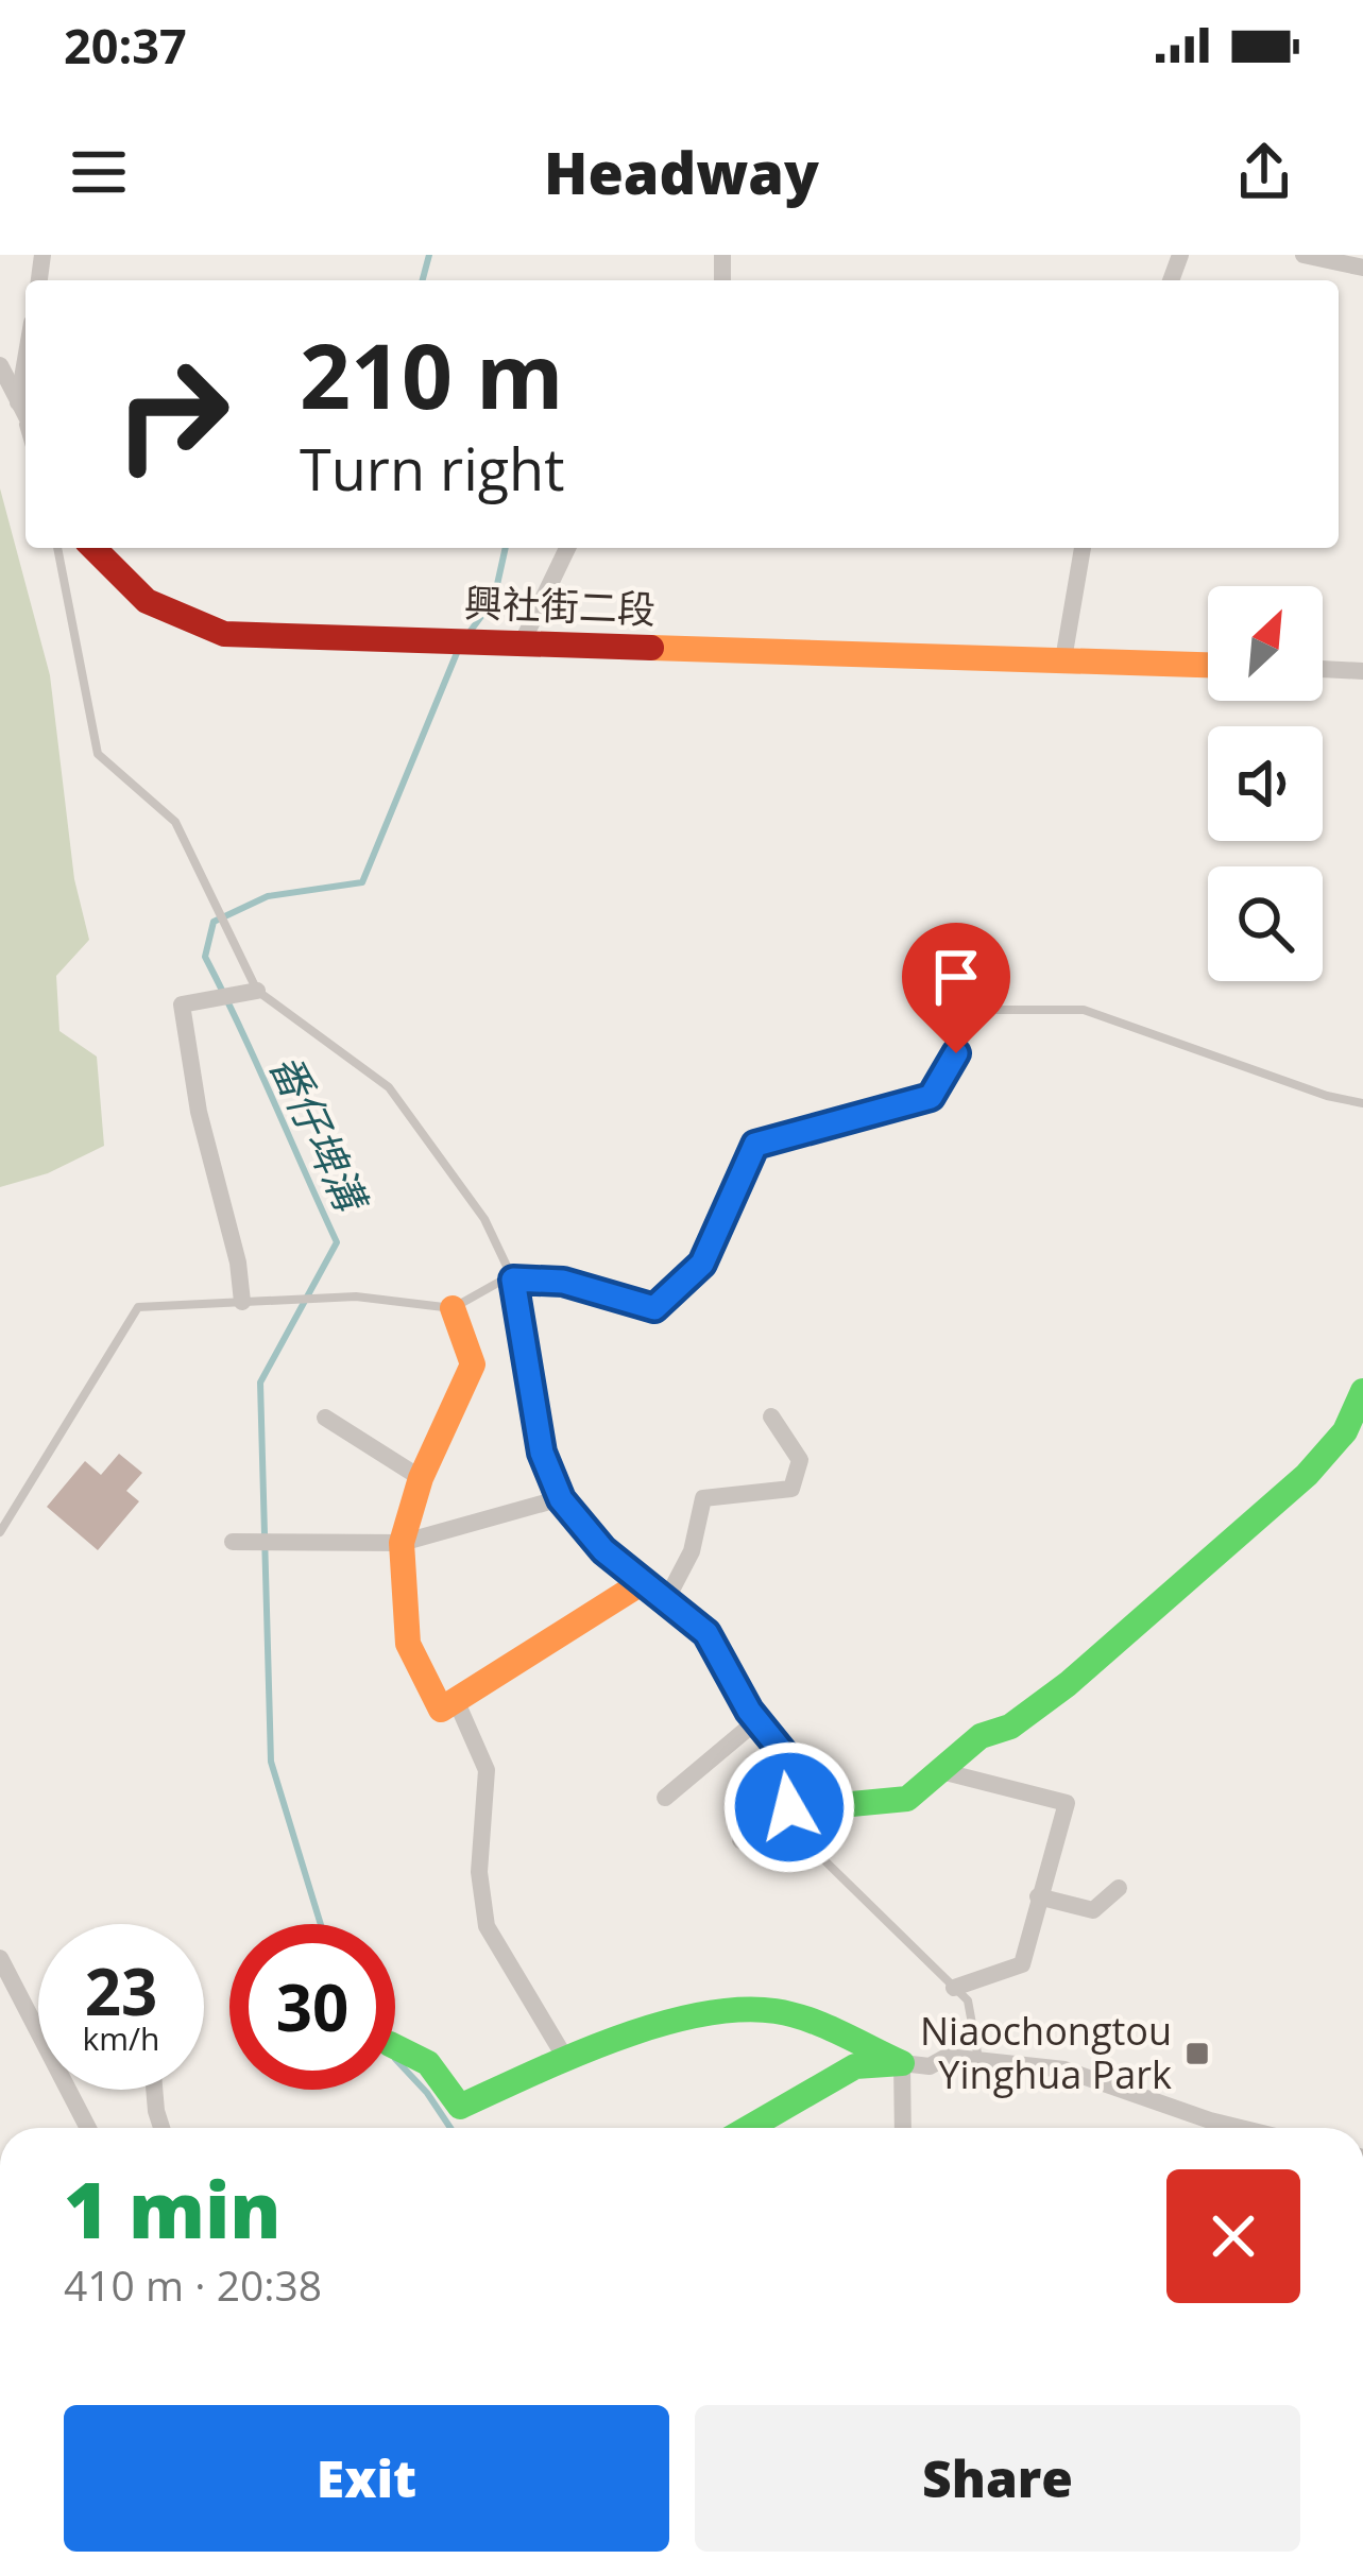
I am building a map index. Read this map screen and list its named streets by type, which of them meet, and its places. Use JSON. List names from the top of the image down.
{
  "streets": {
    "street": ["興社街二段"]
  },
  "water": ["番仔埤溝"],
  "places": {
    "transit": ["Niaochongtou Yinghua Park"]
  },
  "north": "top right",
  "page": {
    "status": "20:37",
    "header": "Headway",
    "turn": ["210 m", "Turn right"],
    "speed": "23 km/h",
    "limit": "30",
    "heading": ["1 min", "410 m · 20:38"],
    "buttons": ["Exit", "Share"]
  }
}
